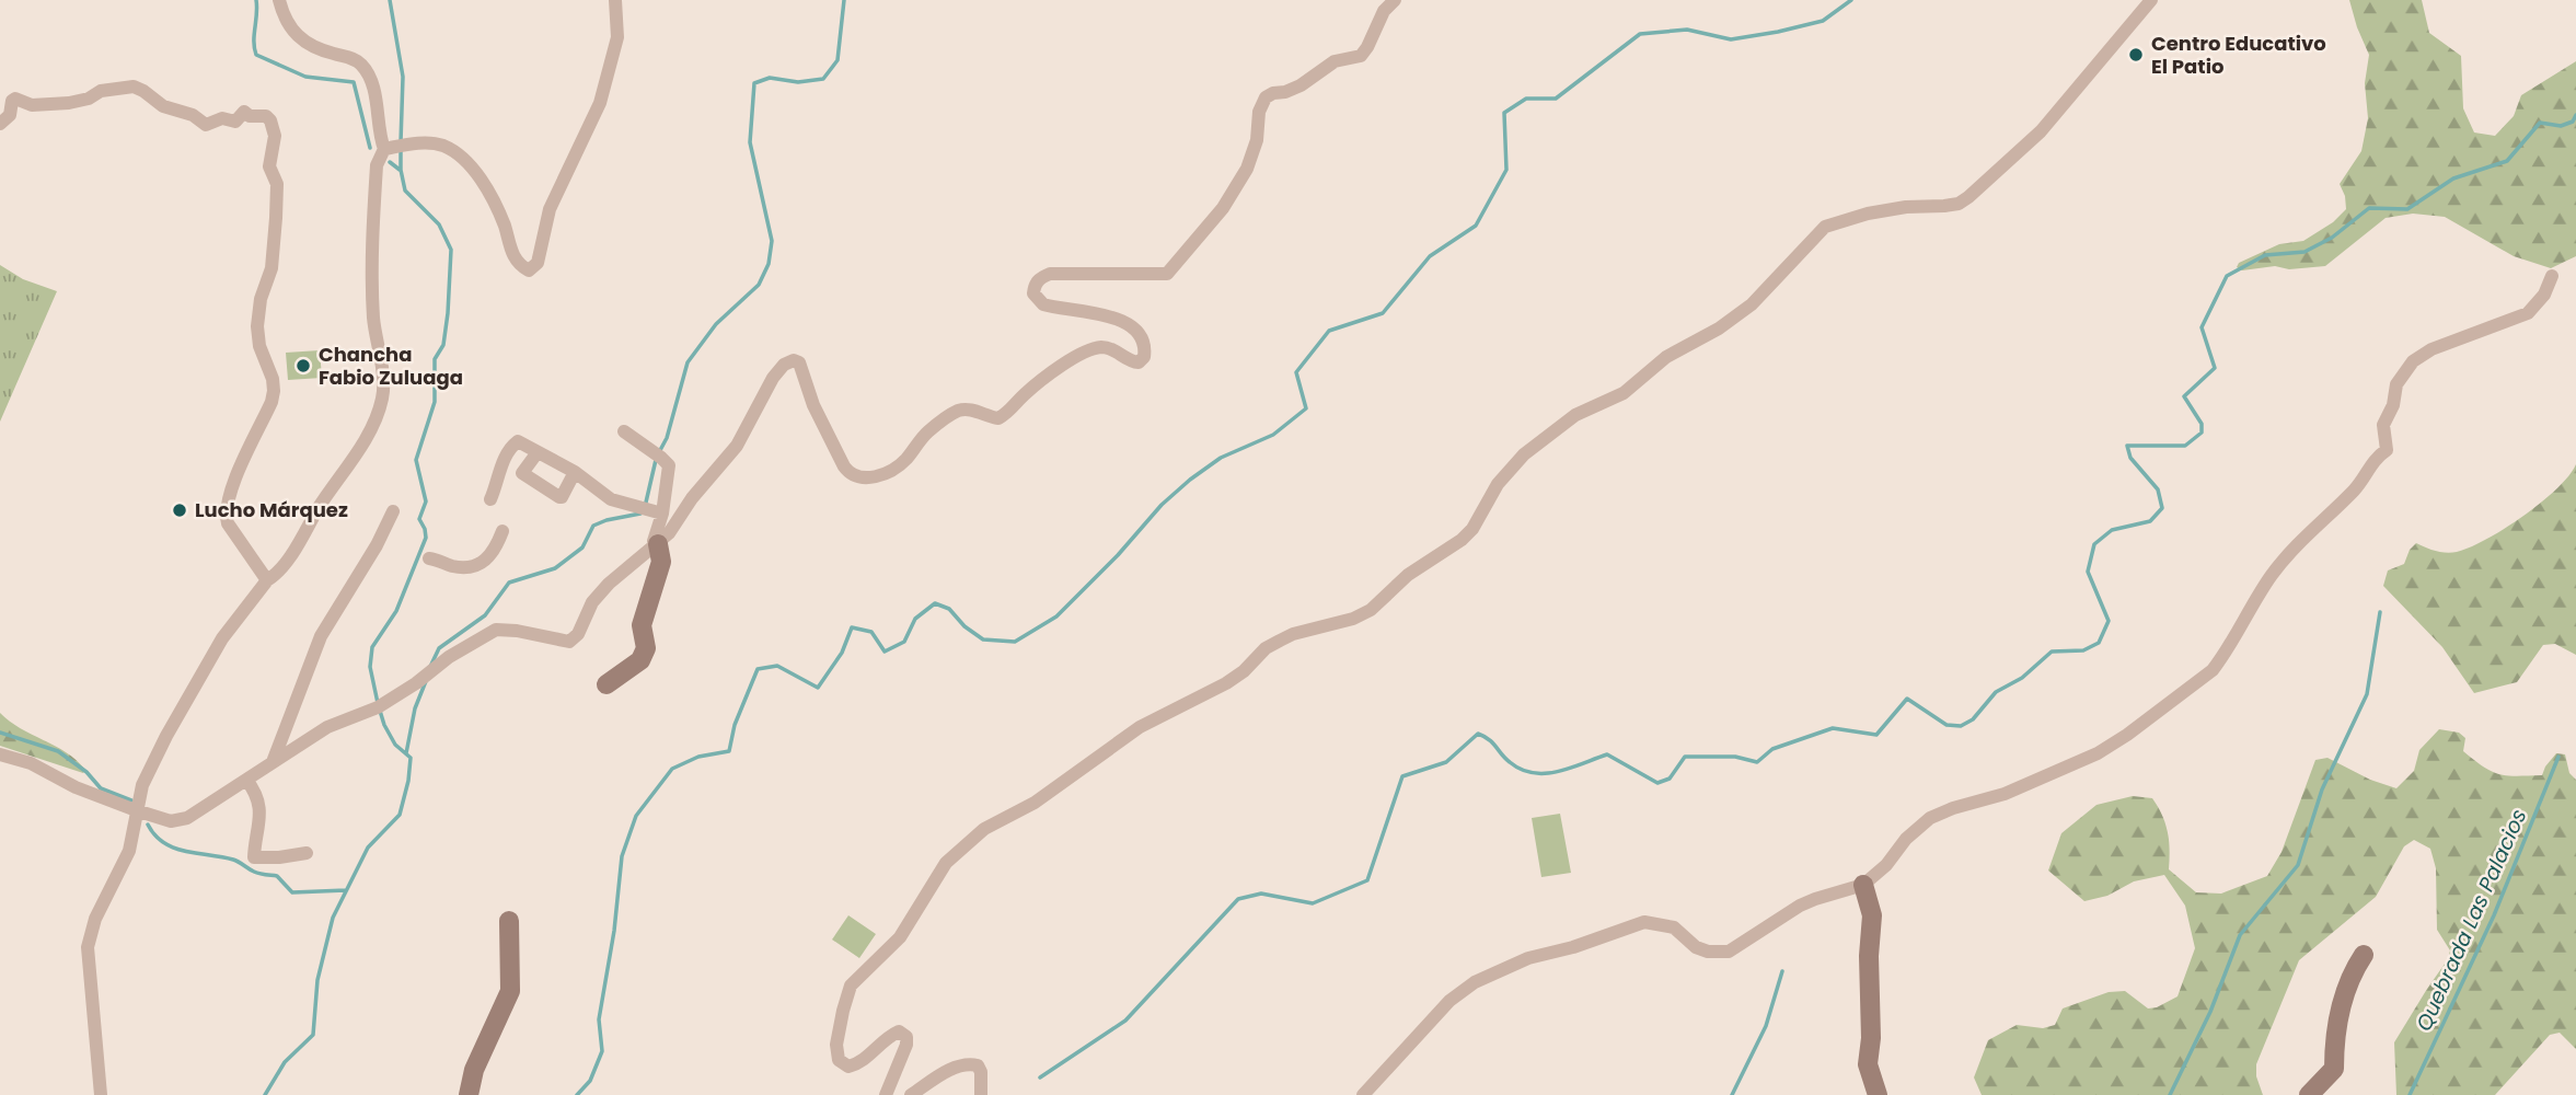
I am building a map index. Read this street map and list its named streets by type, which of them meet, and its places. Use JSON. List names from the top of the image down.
{
  "water": ["Quebrada Las Palacios"],
  "places": ["Centro Educativo El Patio", "Chancha Fabio Zuluaga", "Lucho Márquez"]
}
